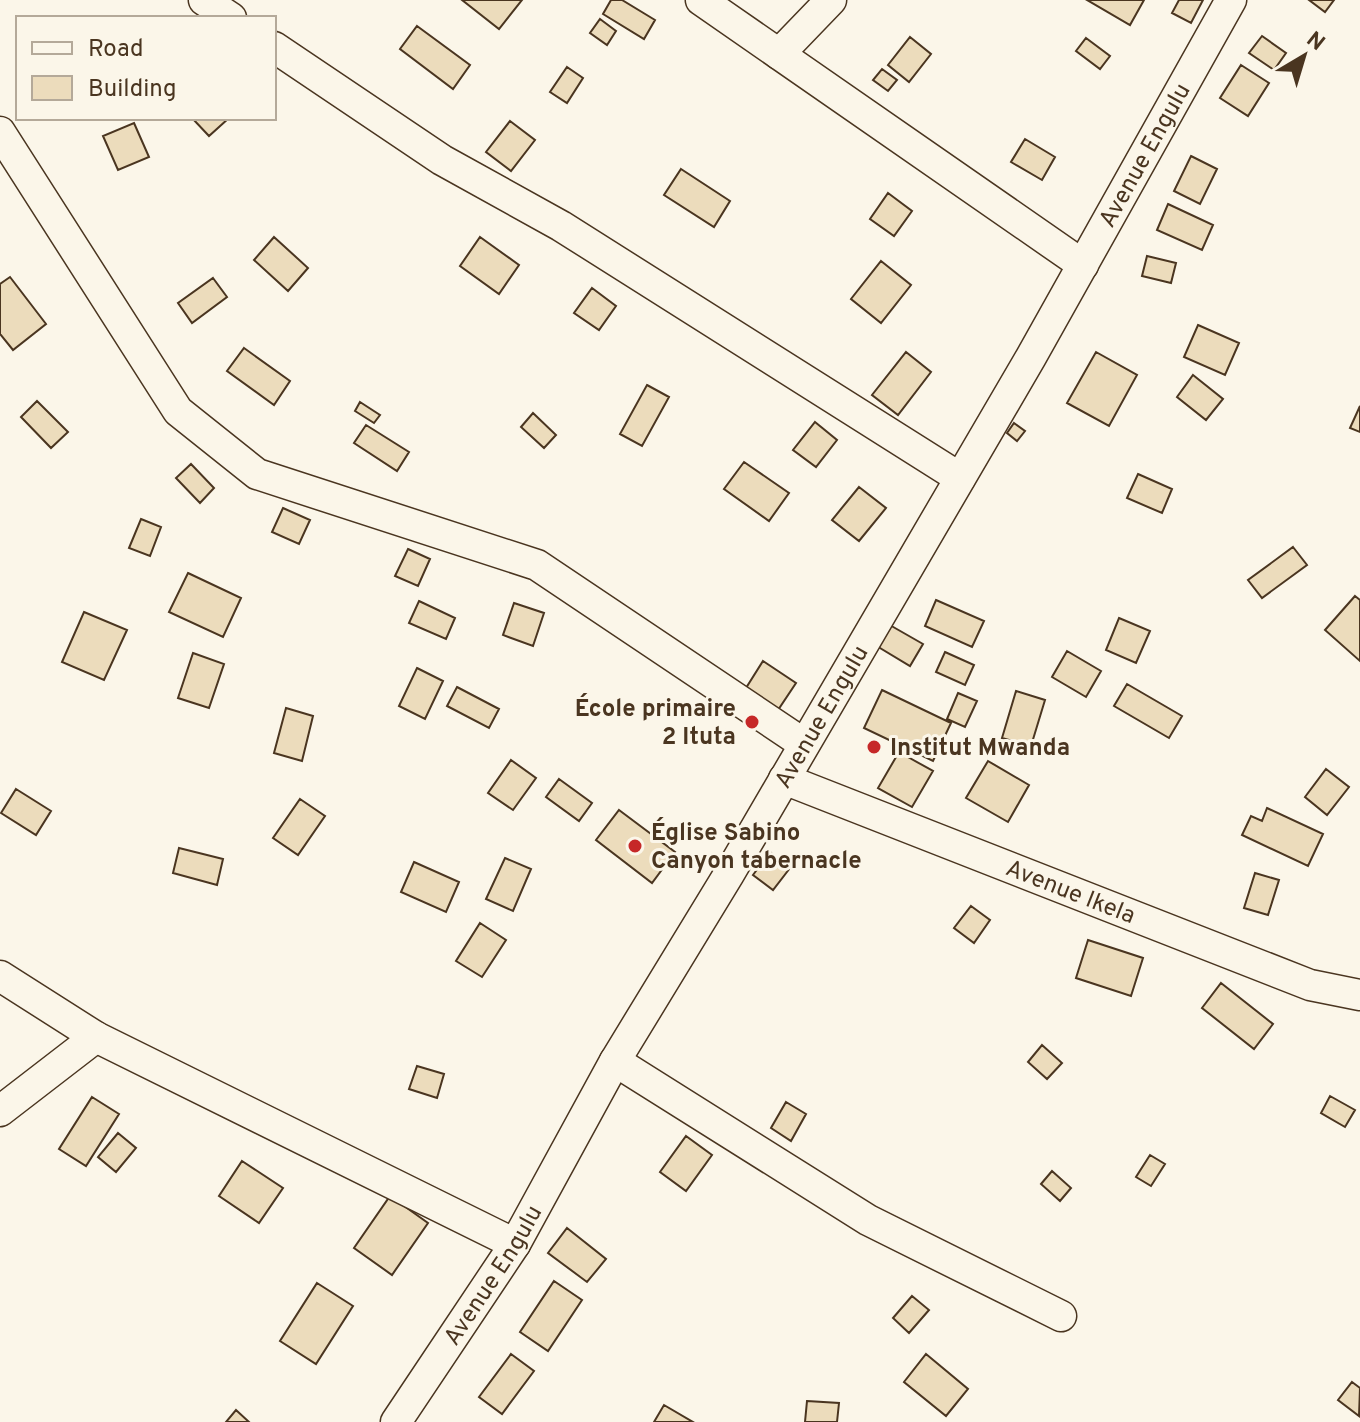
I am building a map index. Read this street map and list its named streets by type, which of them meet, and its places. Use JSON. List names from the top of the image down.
{
  "streets": {
    "street": ["Avenue Engulu", "Avenue Ikela"]
  },
  "crossings": [
    ["Avenue Engulu", "Avenue Ikela"]
  ],
  "places": ["École primaire 2 Ituta", "Institut Mwanda", "Église Sabino Canyon tabernacle"],
  "legend": ["Road", "Building"],
  "north": "top right"
}
